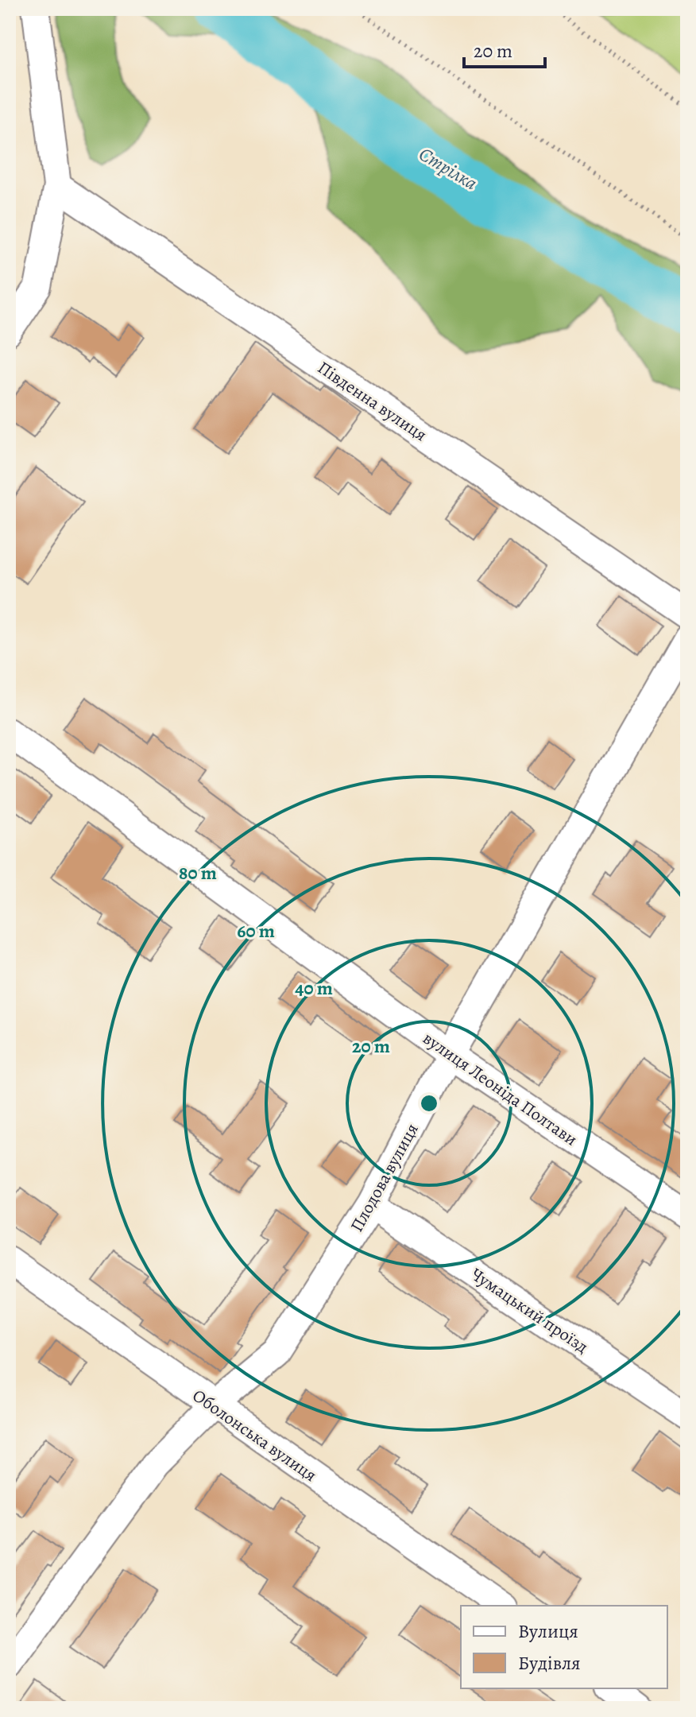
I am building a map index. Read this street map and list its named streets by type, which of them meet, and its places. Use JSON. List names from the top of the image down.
{
  "streets": {
    "street": [
      "Південна вулиця",
      "вулиця Леоніда Полтави",
      "Плодова вулиця",
      "Чумацький проїзд",
      "Оболонська вулиця"
    ]
  },
  "crossings": [
    ["вулиця Леоніда Полтави", "Плодова вулиця"],
    ["Плодова вулиця", "Чумацький проїзд"],
    ["Плодова вулиця", "Оболонська вулиця"]
  ],
  "water": ["Стрілка"],
  "legend": ["Вулиця", "Будівля"],
  "scale_bar": "20 m",
  "rings": [
    "80 m",
    "60 m",
    "40 m",
    "20 m"
  ]
}
